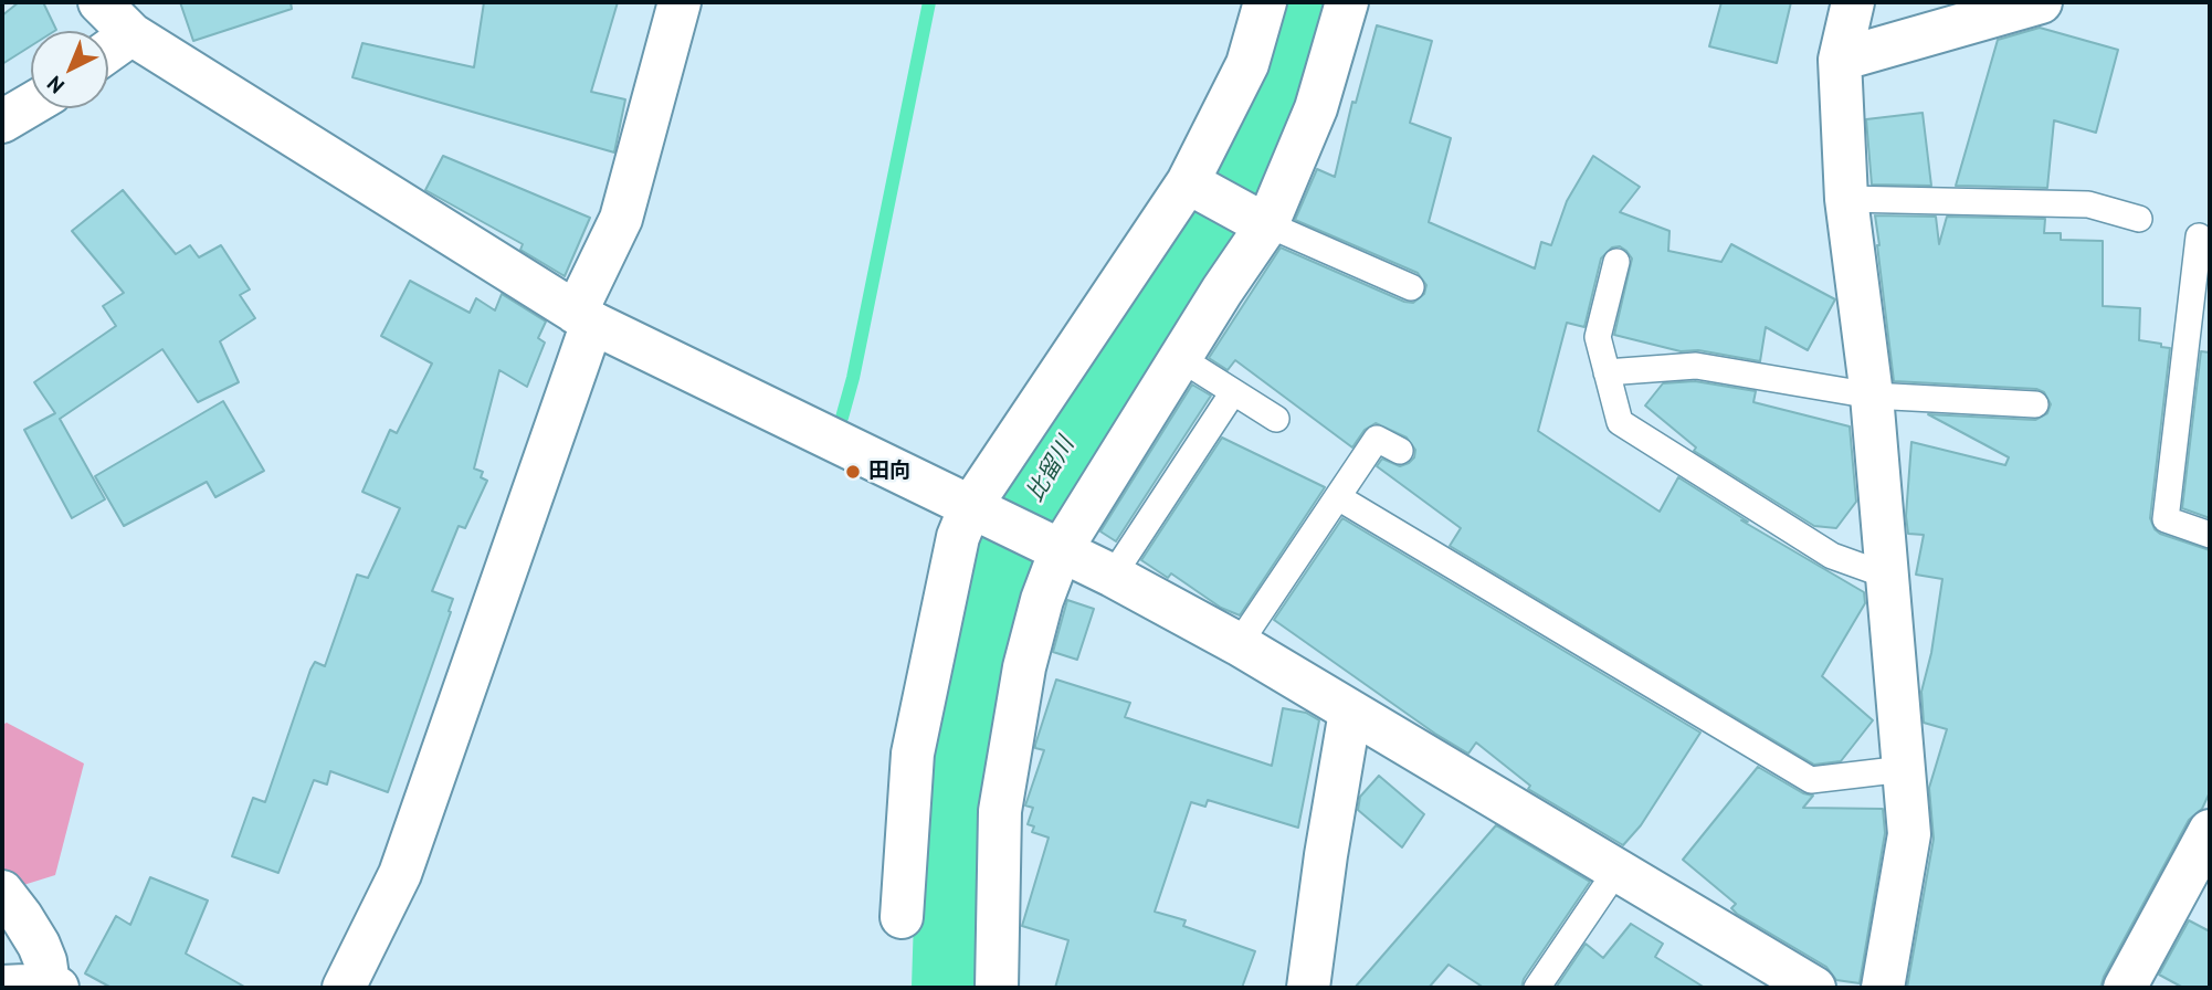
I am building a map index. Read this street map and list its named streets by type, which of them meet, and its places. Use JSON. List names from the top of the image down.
{
  "water": ["比留川"],
  "places": ["田向"],
  "north": "bottom left"
}
